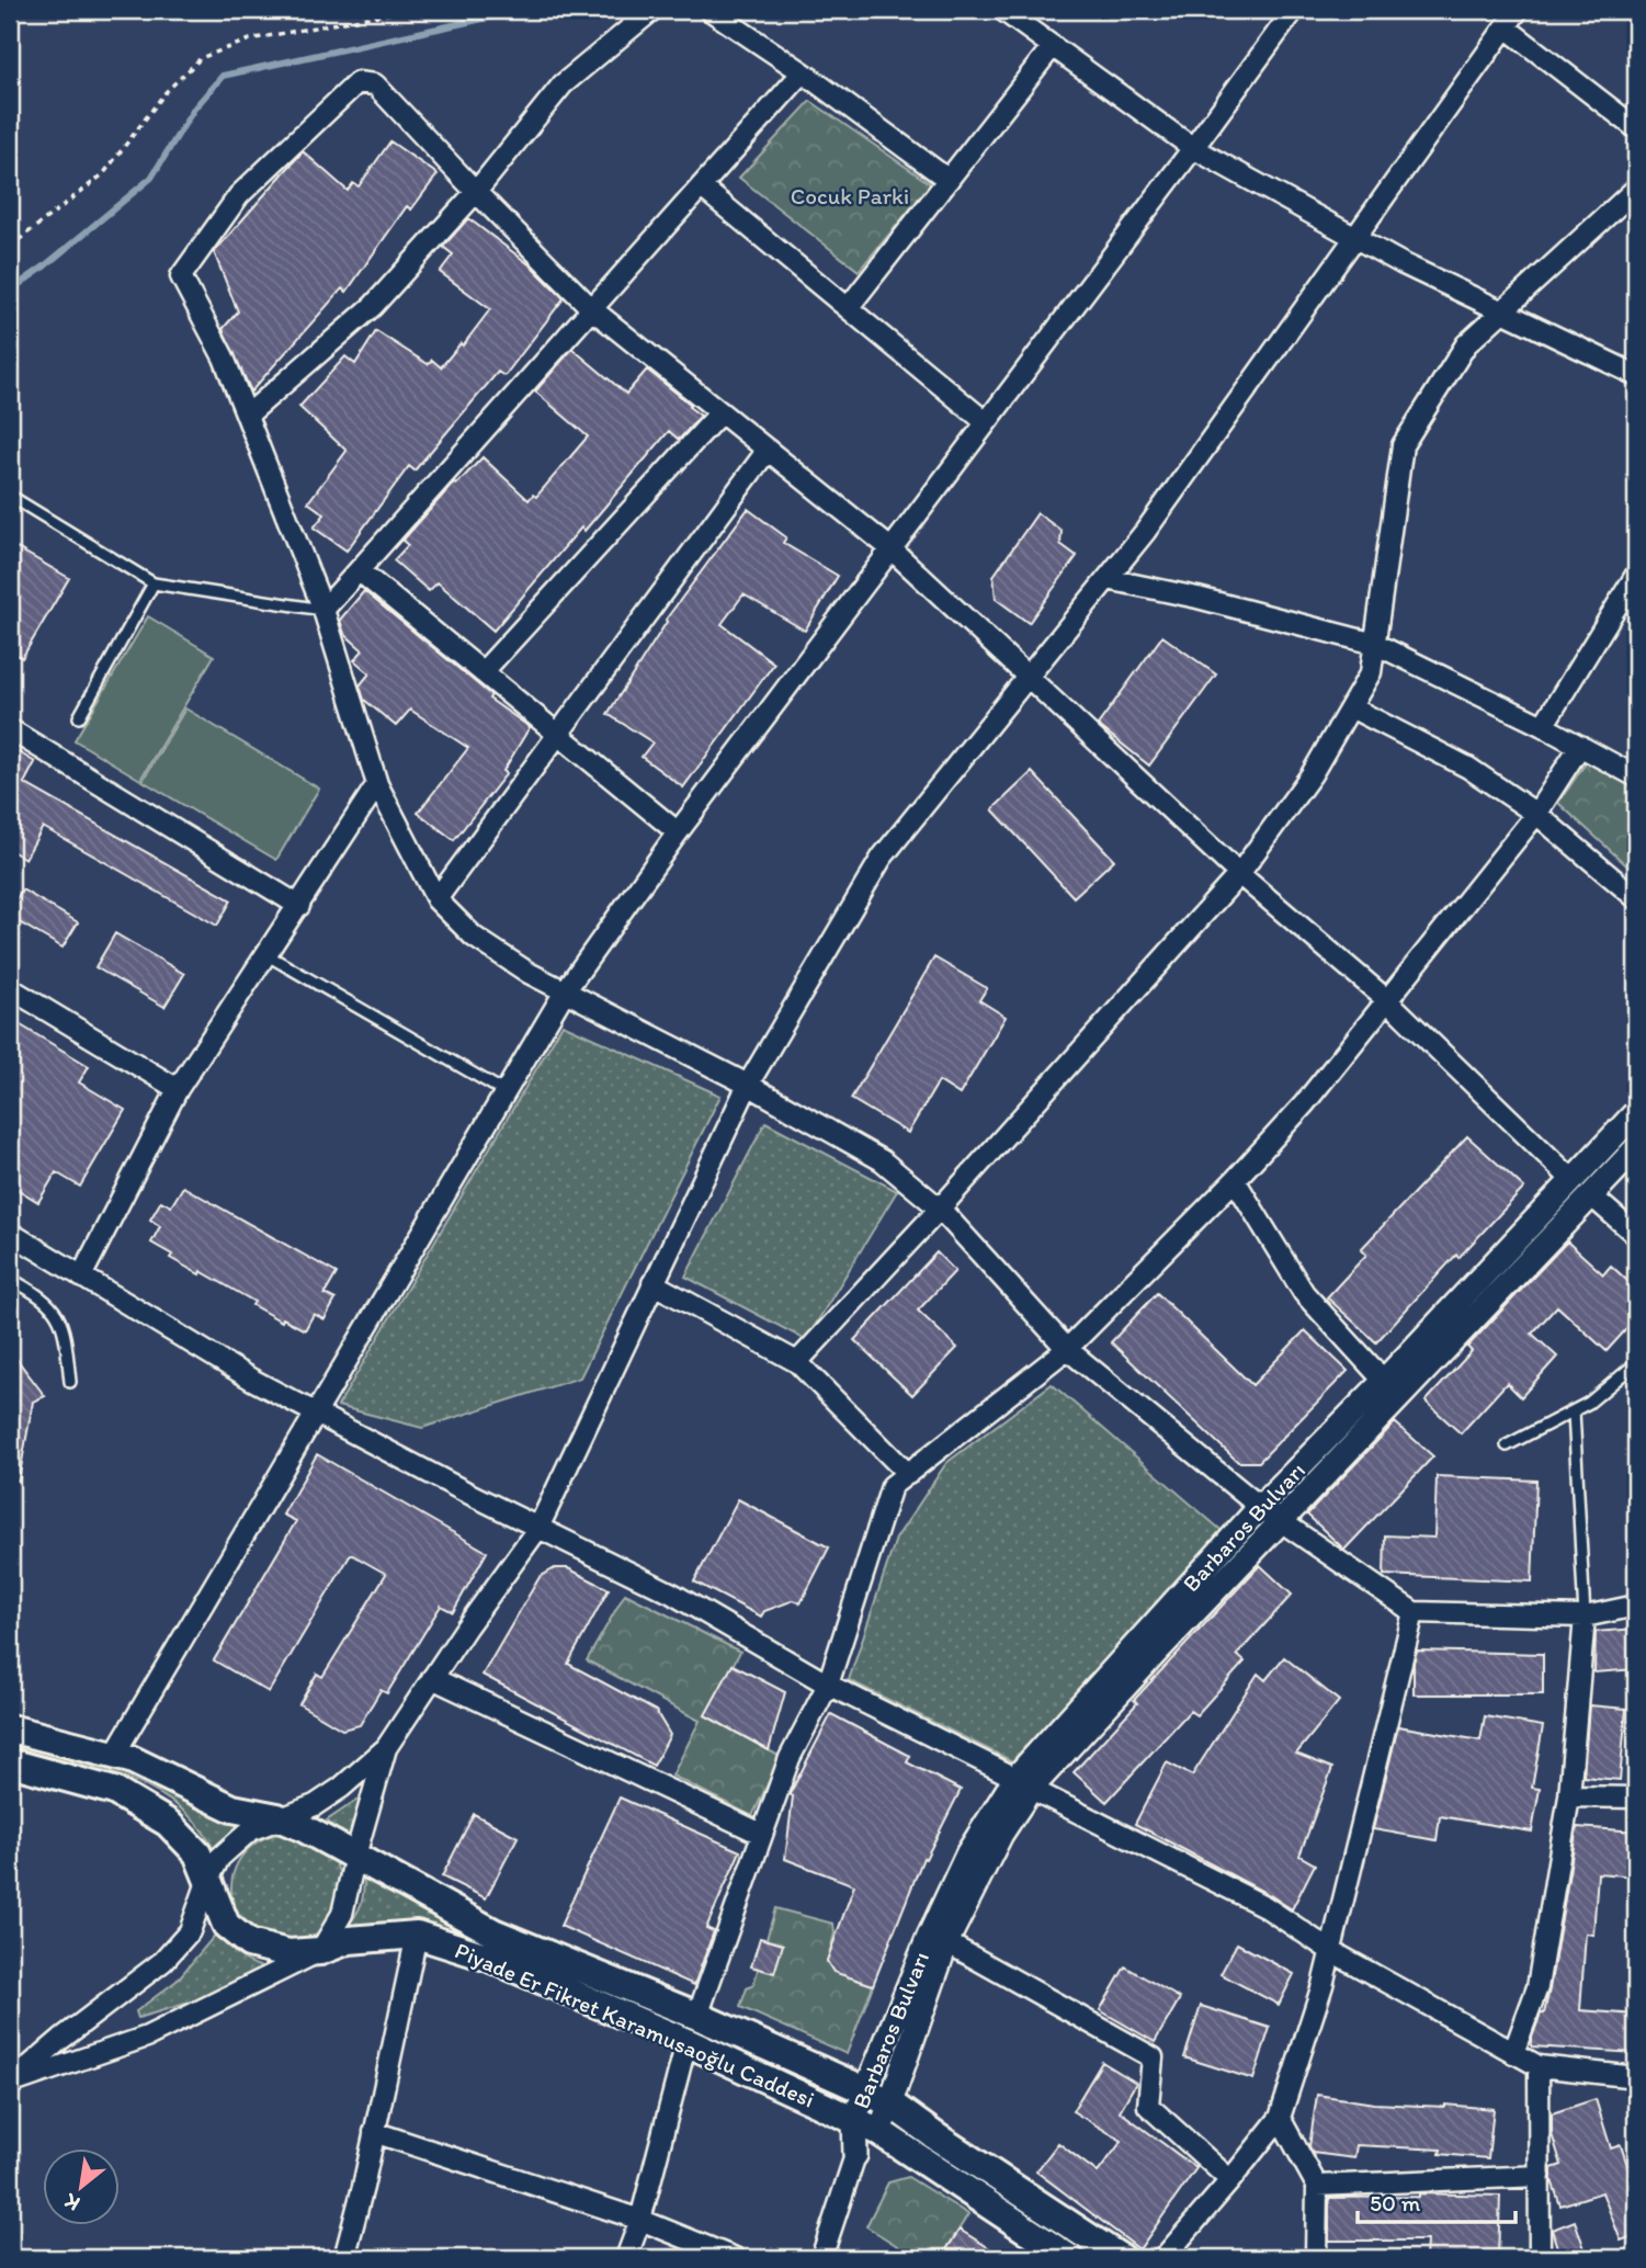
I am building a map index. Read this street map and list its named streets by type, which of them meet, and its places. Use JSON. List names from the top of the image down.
{
  "streets": {
    "main road": ["Piyade Er Fikret Karamusaoğlu Caddesi"],
    "street": ["Barbaros Bulvarı"]
  },
  "crossings": [
    ["Barbaros Bulvarı", "Piyade Er Fikret Karamusaoğlu Caddesi"]
  ],
  "parks": ["Cocuk Parki"],
  "scale_bar": "50 m",
  "north": "bottom left"
}
